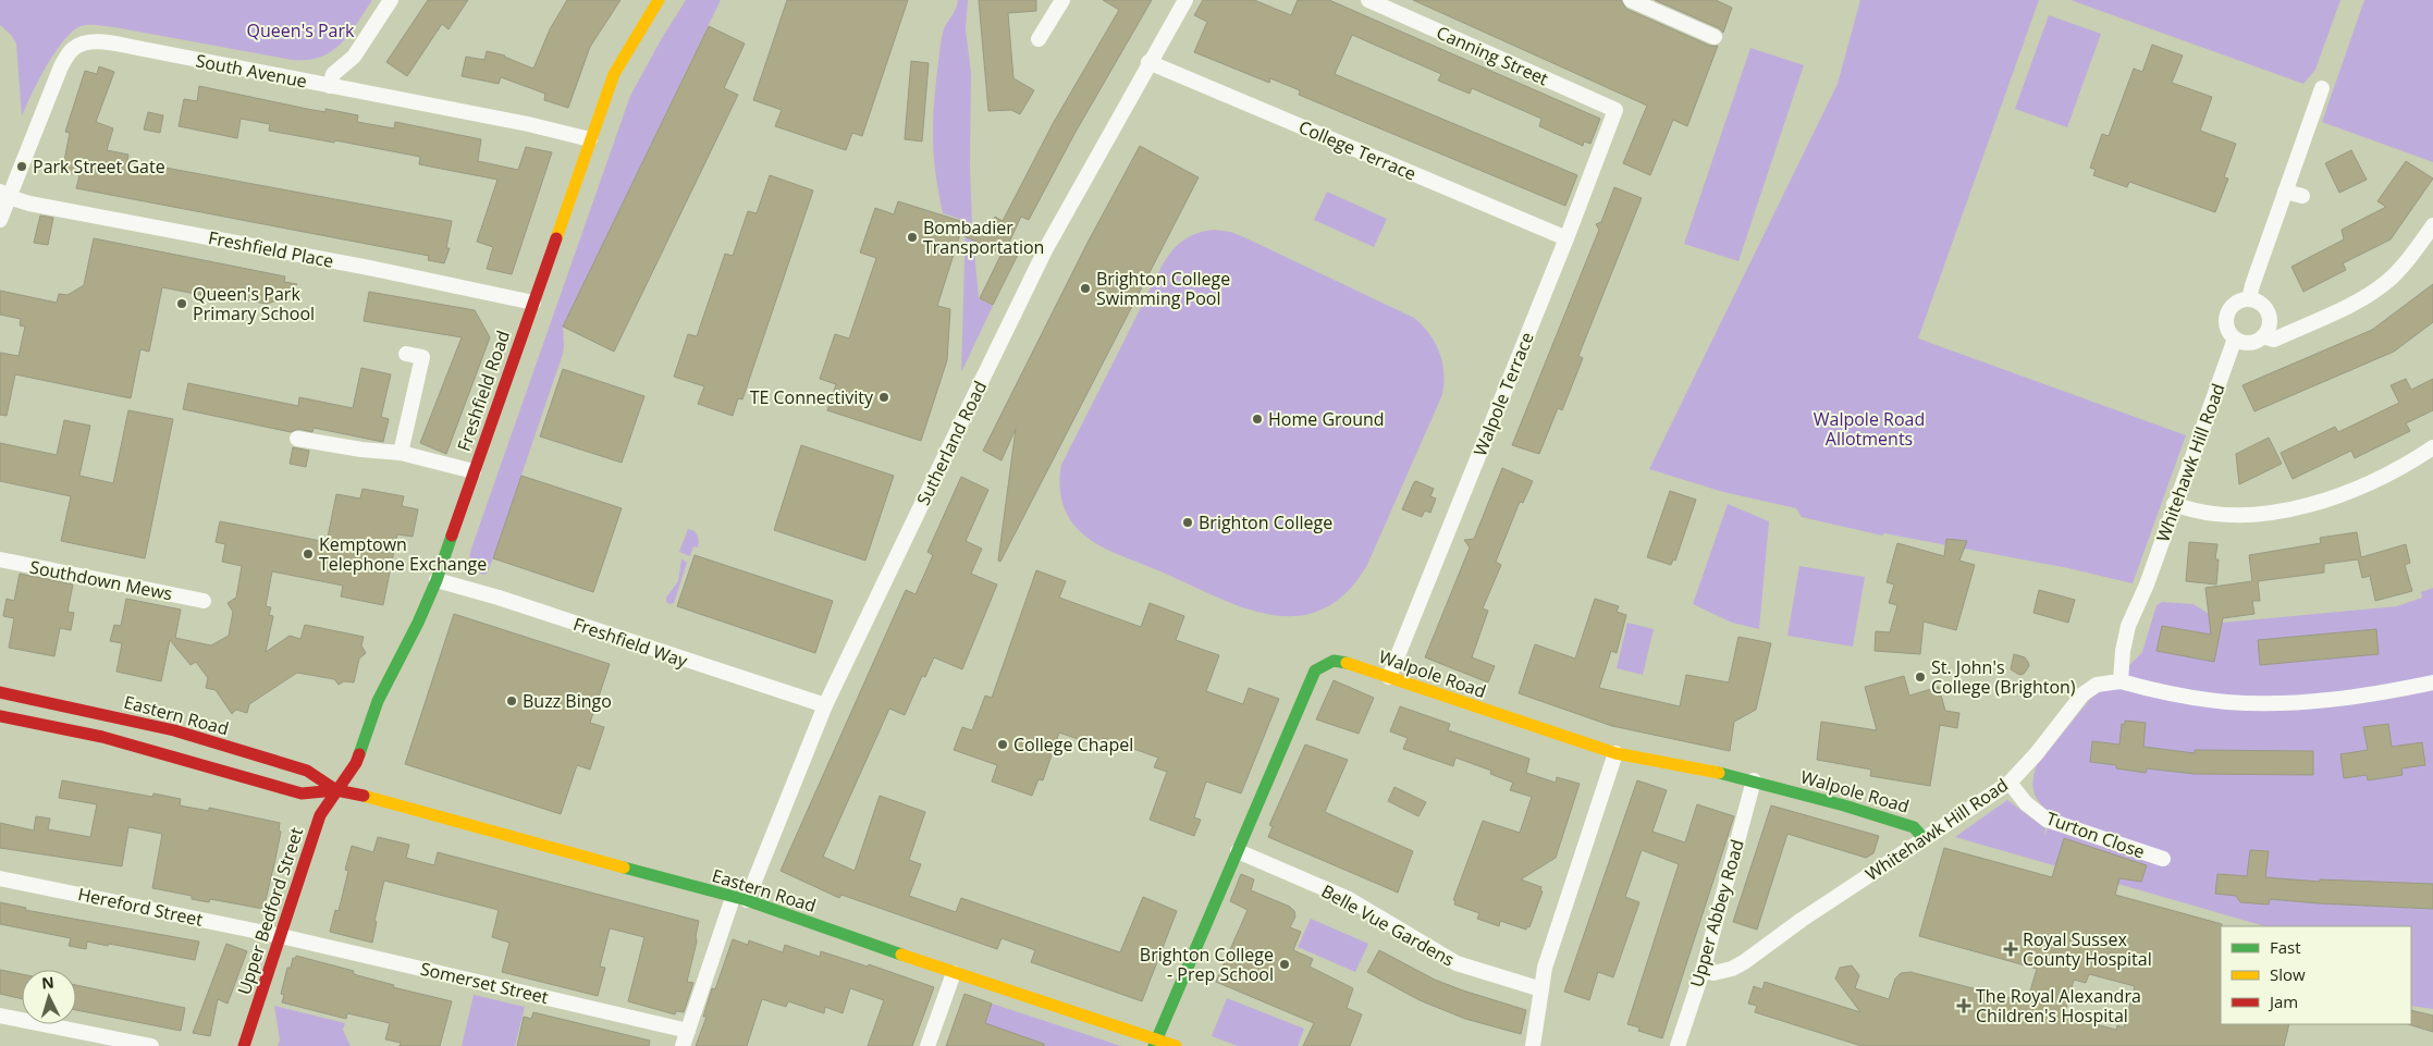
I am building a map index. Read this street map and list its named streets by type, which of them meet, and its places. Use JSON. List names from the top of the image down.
{
  "streets": {
    "street": [
      "Canning Street",
      "South Avenue",
      "College Terrace",
      "Freshfield Place",
      "Freshfield Road",
      "Walpole Terrace",
      "Sutherland Road",
      "Whitehawk Hill Road",
      "Southdown Mews",
      "Freshfield Way",
      "Walpole Road",
      "Eastern Road",
      "Turton Close",
      "Hereford Street",
      "Upper Bedford Street",
      "Upper Abbey Road",
      "Belle Vue Gardens",
      "Somerset Street"
    ]
  },
  "crossings": [
    ["Canning Street", "Walpole Terrace"],
    ["South Avenue", "Freshfield Place"],
    ["South Avenue", "Freshfield Road"],
    ["College Terrace", "Walpole Terrace"],
    ["College Terrace", "Sutherland Road"],
    ["Freshfield Place", "Freshfield Road"],
    ["Freshfield Road", "Freshfield Way"],
    ["Freshfield Road", "Eastern Road"],
    ["Freshfield Road", "Upper Bedford Street"],
    ["Walpole Terrace", "Walpole Road"],
    ["Sutherland Road", "Freshfield Way"],
    ["Sutherland Road", "Eastern Road"],
    ["Sutherland Road", "Somerset Street"],
    ["Whitehawk Hill Road", "Walpole Road"],
    ["Whitehawk Hill Road", "Turton Close"],
    ["Whitehawk Hill Road", "Upper Abbey Road"],
    ["Walpole Road", "Eastern Road"],
    ["Walpole Road", "Upper Abbey Road"],
    ["Walpole Road", "Belle Vue Gardens"],
    ["Eastern Road", "Upper Bedford Street"],
    ["Hereford Street", "Upper Bedford Street"],
    ["Hereford Street", "Somerset Street"],
    ["Upper Bedford Street", "Somerset Street"]
  ],
  "parks": ["Queen's Park", "Walpole Road Allotments"],
  "places": {
    "other": [
      "Park Street Gate",
      "Bombadier Transportation",
      "Brighton College Swimming Pool",
      "Queen's Park Primary School",
      "TE Connectivity",
      "Home Ground",
      "Brighton College",
      "Kemptown Telephone Exchange",
      "St. John's College (Brighton)",
      "Buzz Bingo",
      "College Chapel",
      "Brighton College - Prep School"
    ],
    "health": ["Royal Sussex County Hospital", "The Royal Alexandra Children's Hospital"]
  },
  "legend": ["Fast", "Slow", "Jam"],
  "north": "top"
}
